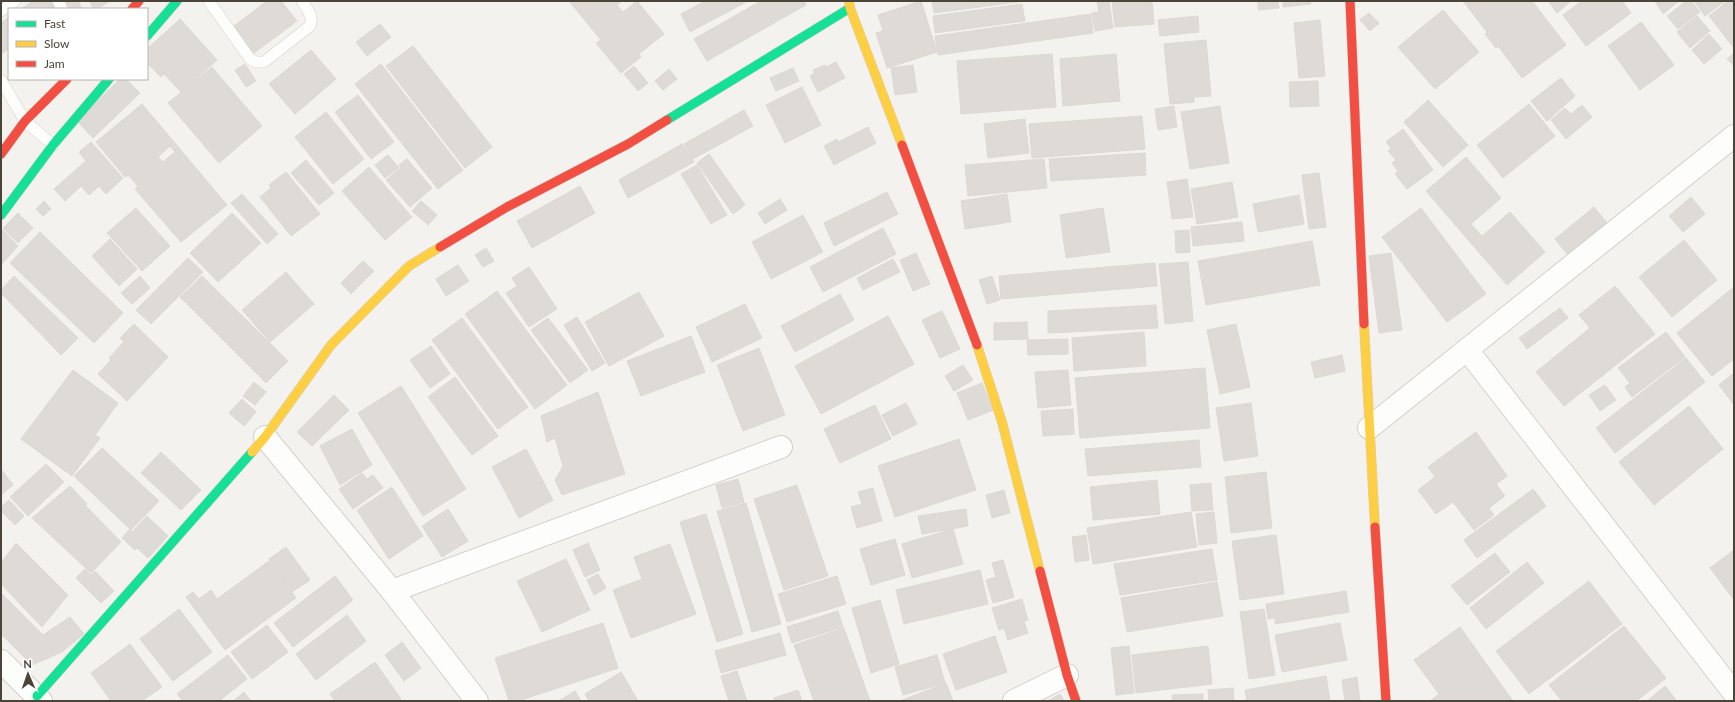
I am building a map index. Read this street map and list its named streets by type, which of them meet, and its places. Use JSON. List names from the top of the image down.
{
  "legend": ["Fast", "Slow", "Jam"],
  "north": "top"
}
